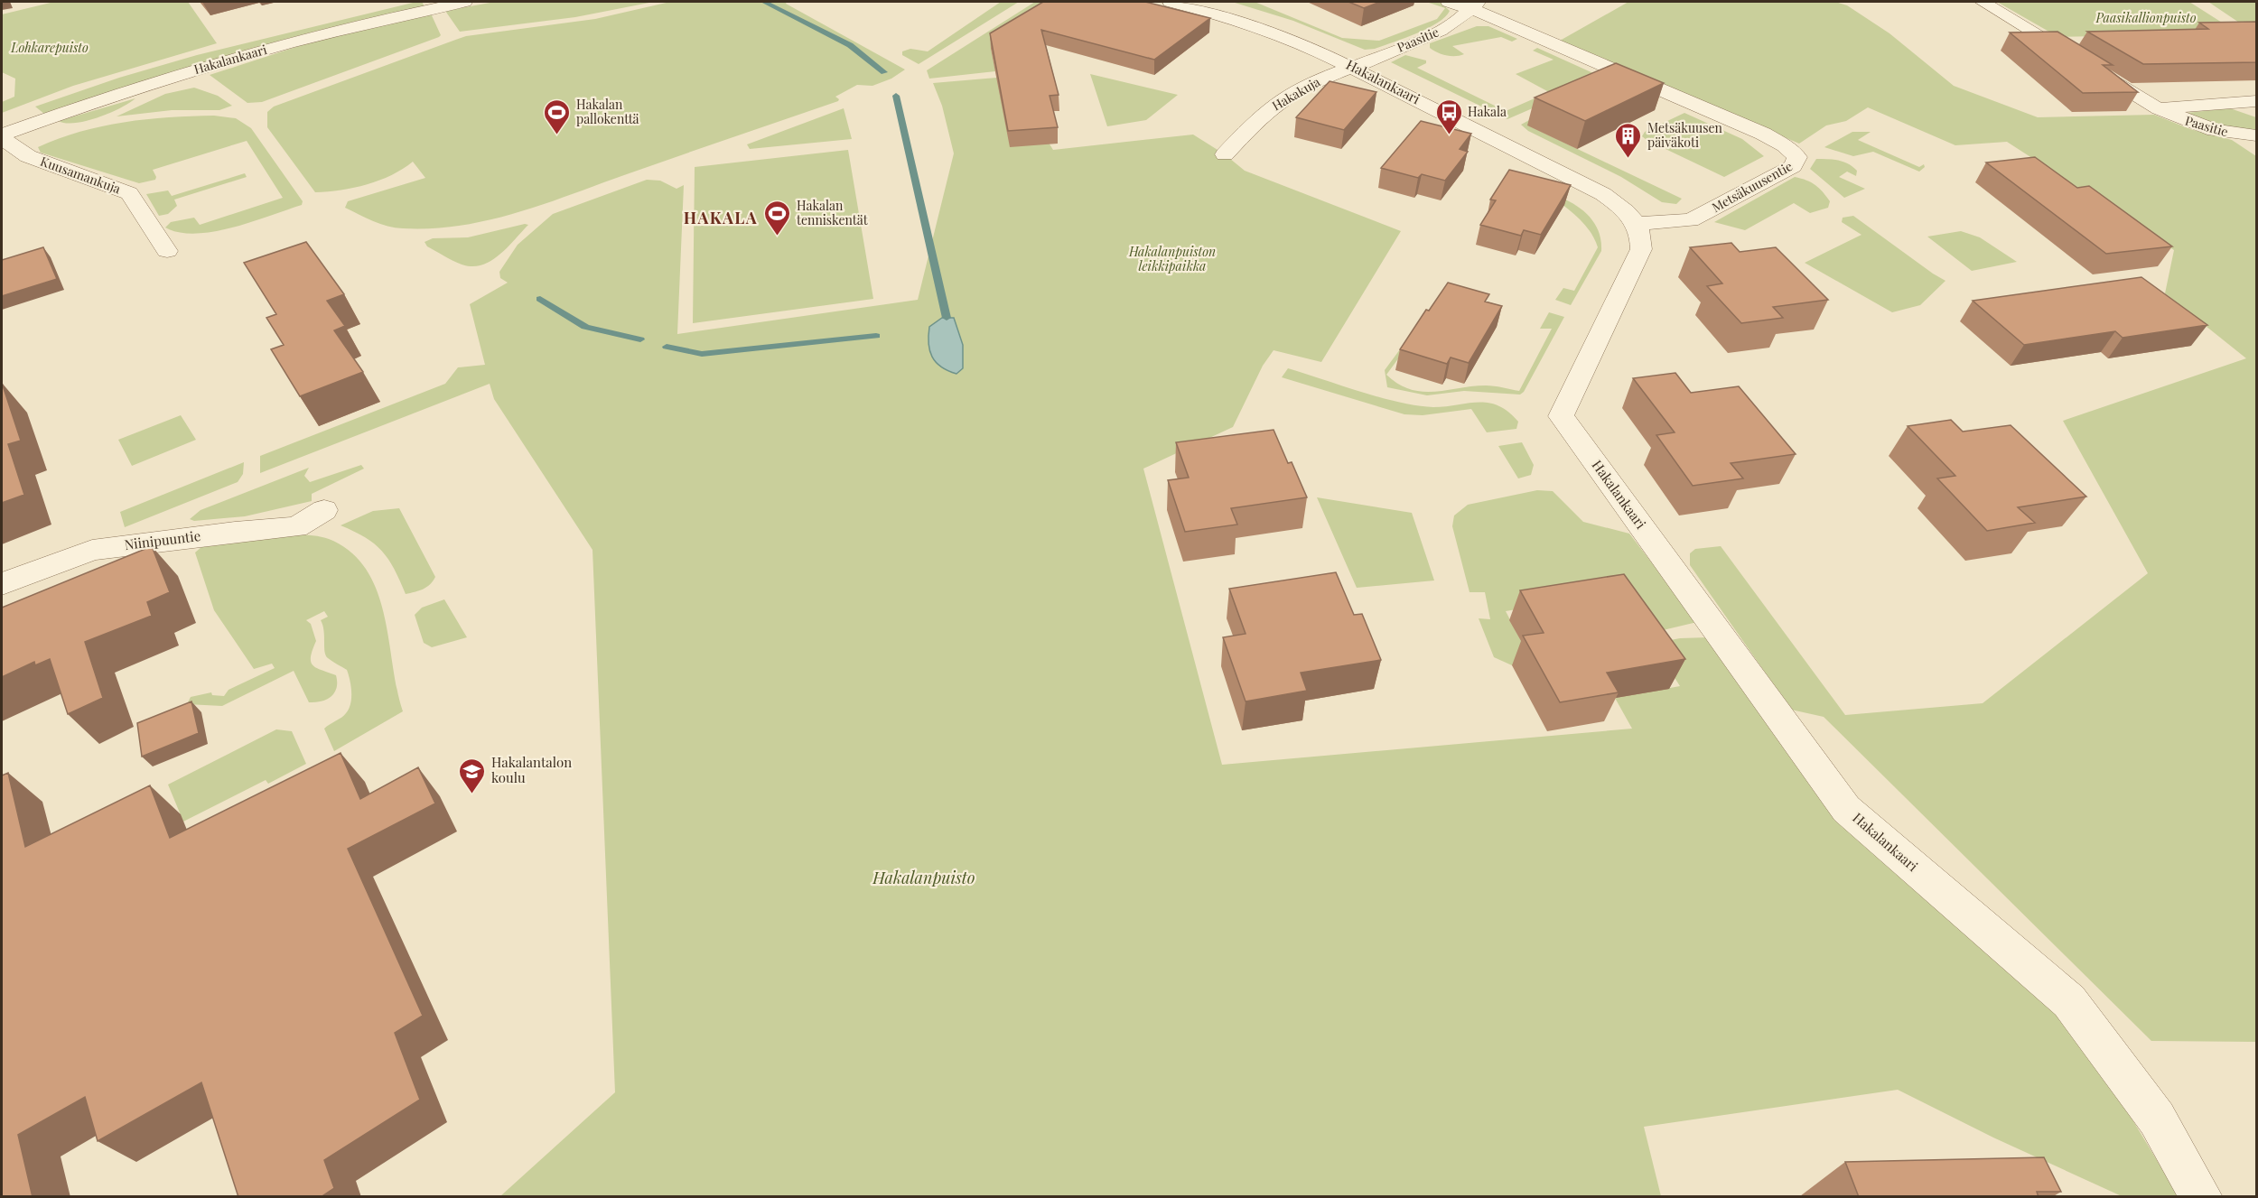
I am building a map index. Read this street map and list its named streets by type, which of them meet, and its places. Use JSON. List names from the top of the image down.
{
  "streets": {
    "street": [
      "Paasitie",
      "Hakalankaari",
      "Hakakuja",
      "Kuusamankuja",
      "Metsäkuusentie",
      "Niinipuuntie"
    ]
  },
  "crossings": [
    ["Paasitie", "Hakalankaari"],
    ["Paasitie", "Hakakuja"],
    ["Paasitie", "Metsäkuusentie"],
    ["Hakalankaari", "Hakakuja"],
    ["Hakalankaari", "Kuusamankuja"],
    ["Hakalankaari", "Metsäkuusentie"]
  ],
  "districts": ["HAKALA"],
  "parks": [
    "Paasikallionpuisto",
    "Lohkarepuisto",
    "Hakalanpuiston leikkipaikka",
    "Hakalanpuisto"
  ],
  "places": {
    "sports": ["Hakalan pallokenttä", "Hakalan tenniskentät"],
    "bus stop": ["Hakala"],
    "building": ["Metsäkuusen päiväkoti"],
    "school or university": ["Hakalantalon koulu"]
  }
}
